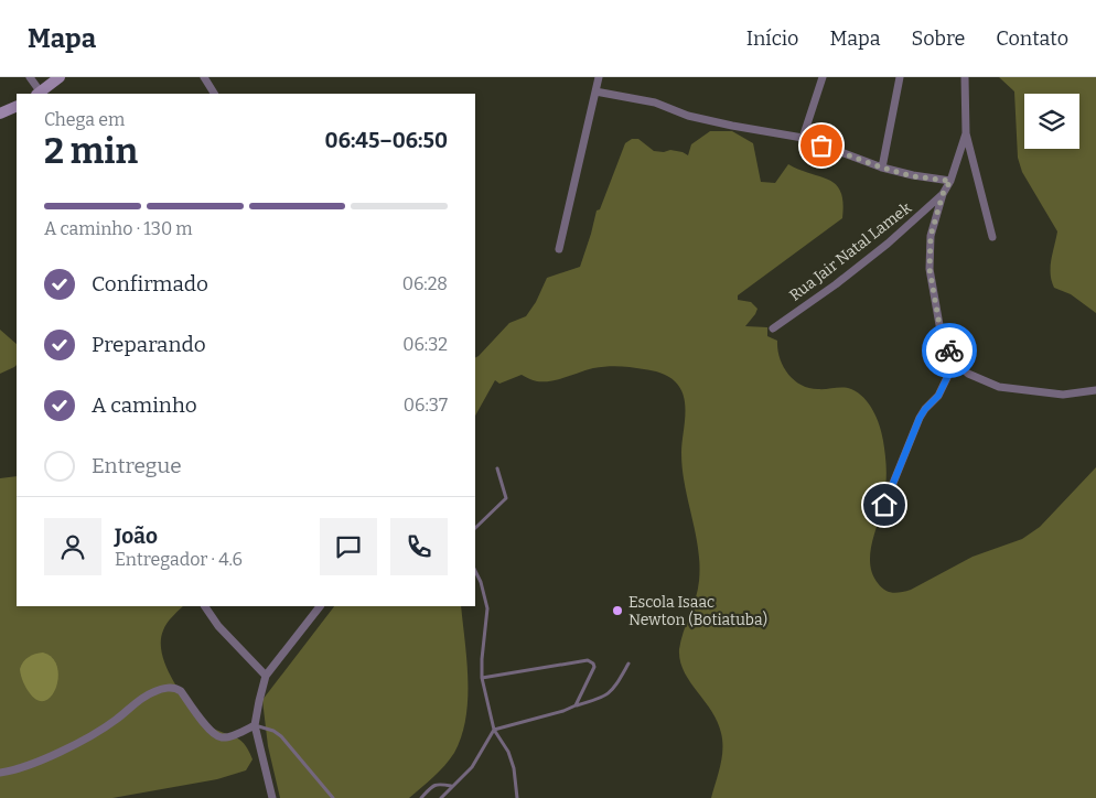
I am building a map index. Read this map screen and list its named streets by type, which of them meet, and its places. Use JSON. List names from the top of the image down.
{
  "streets": {
    "street": ["Rua Jair Natal Lamek"]
  },
  "places": ["Escola Isaac Newton (Botiatuba)"],
  "page": {
    "header": "Mapa",
    "nav": [
      "Início",
      "Mapa",
      "Sobre",
      "Contato"
    ],
    "heading": ["2 min", "Chega em", "06:45–06:50"],
    "panel": ["João", "Entregador · 4.6"],
    "bar": "A caminho · 130 m",
    "list": [
      ["Confirmado", "06:28"],
      ["Preparando", "06:32"],
      ["A caminho", "06:37"],
      "Entregue"
    ]
  }
}
